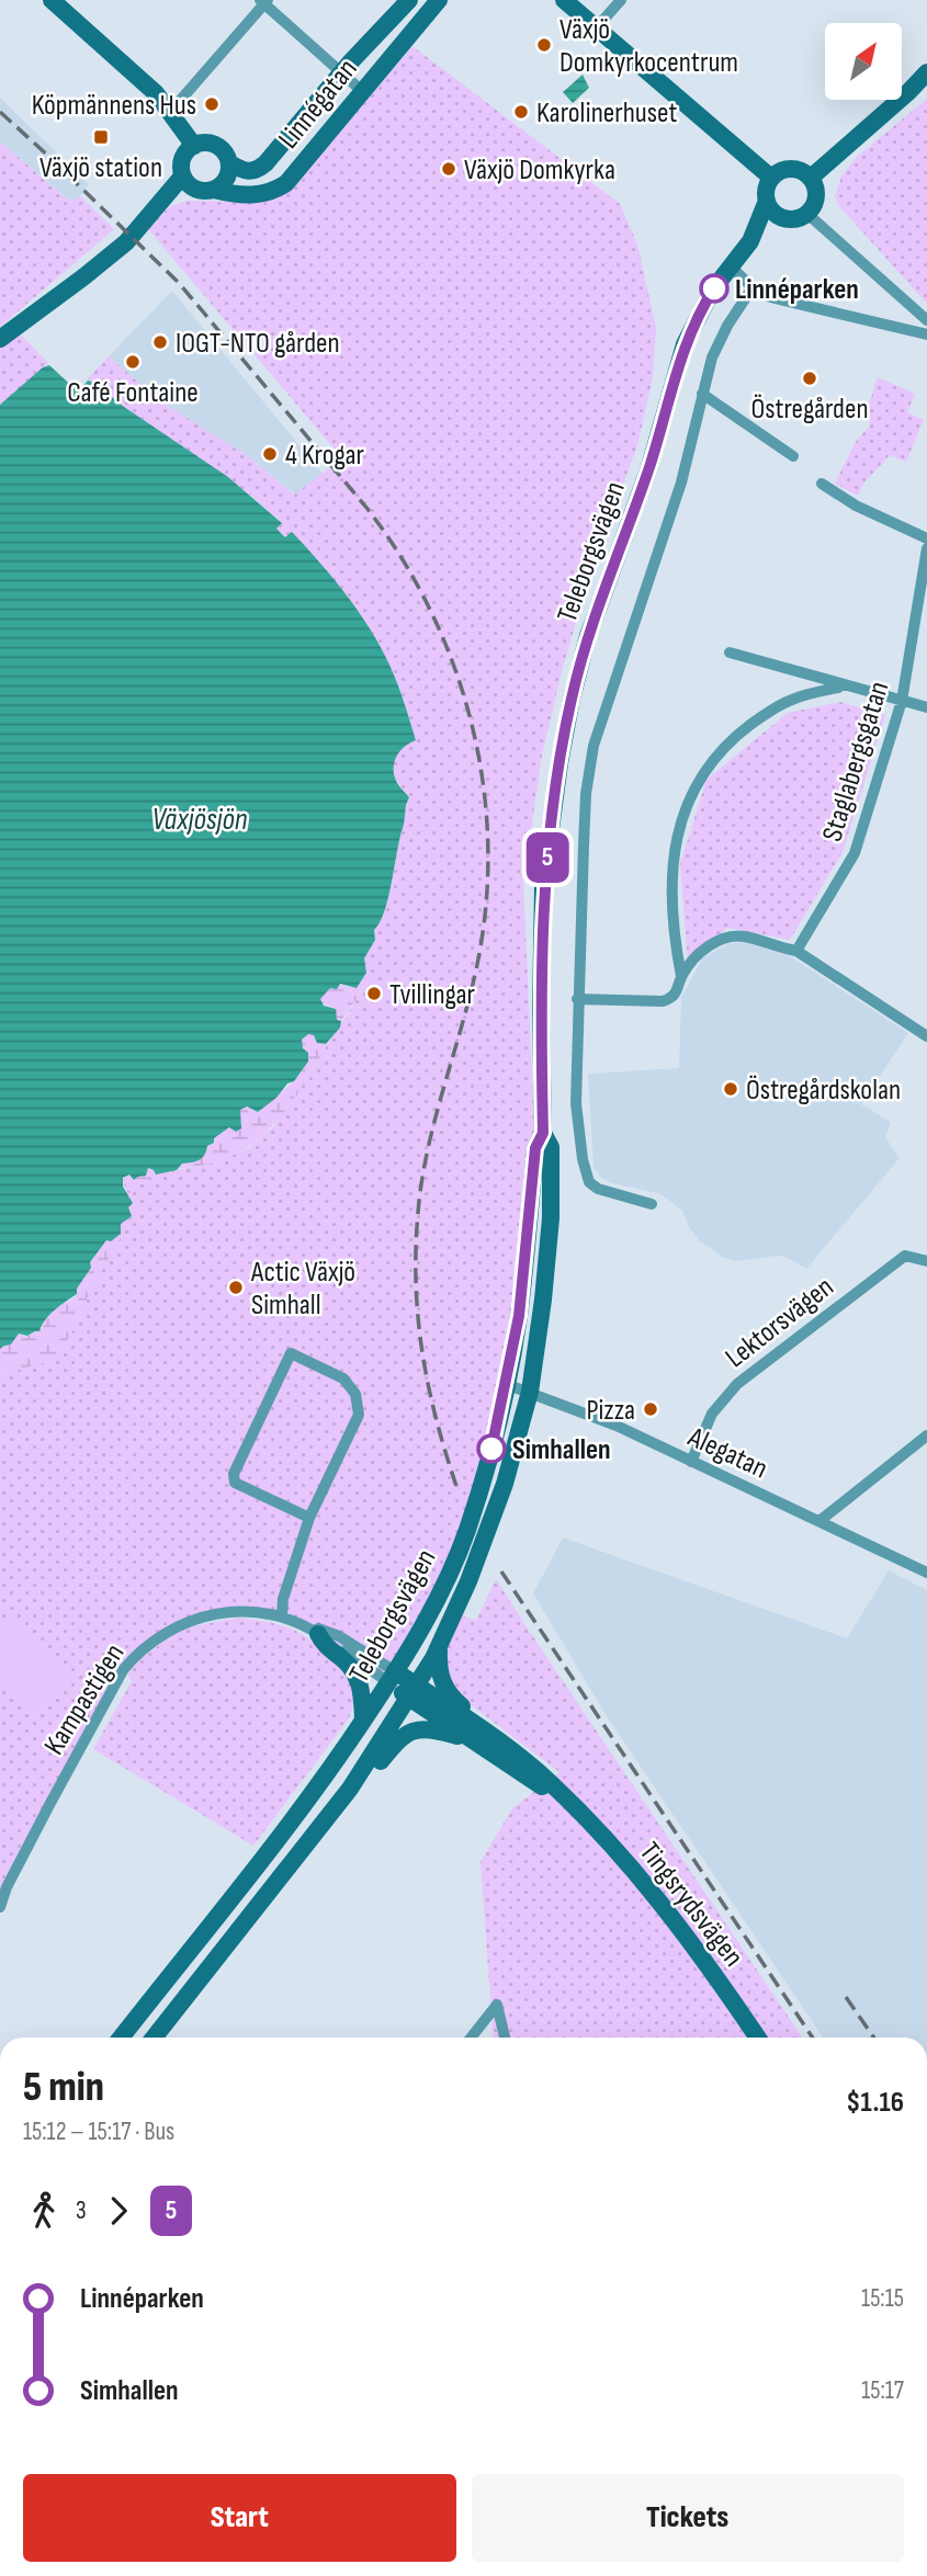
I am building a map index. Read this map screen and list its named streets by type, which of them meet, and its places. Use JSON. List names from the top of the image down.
{
  "streets": {
    "main road": ["Linnégatan", "Teleborgsvägen", "Tingsrydsvägen"],
    "street": [
      "Staglabergsgatan",
      "Lektorsvägen",
      "Alegatan",
      "Kampastigen"
    ]
  },
  "crossings": [
    ["Teleborgsvägen", "Alegatan"],
    ["Teleborgsvägen", "Kampastigen"],
    ["Teleborgsvägen", "Tingsrydsvägen"],
    ["Lektorsvägen", "Alegatan"],
    ["Kampastigen", "Tingsrydsvägen"]
  ],
  "water": ["Växjösjön"],
  "places": {
    "other": [
      "Växjö Domkyrkocentrum",
      "Köpmännens Hus",
      "Karolinerhuset",
      "Växjö Domkyrka",
      "Linnéparken",
      "IOGT-NTO gården",
      "Café Fontaine",
      "Östregården",
      "4 Krogar",
      "Tvillingar",
      "Östregårdskolan",
      "Actic Växjö Simhall",
      "Pizza",
      "Simhallen"
    ],
    "transit": ["Växjö station"]
  },
  "lines": ["bus line 5"],
  "north": "top right",
  "page": {
    "on_map": "5",
    "heading": ["5 min", "15:12 – 15:17 · Bus", "$1.16"],
    "legs": ["3", "5"],
    "list": [
      {
        "name": "Linnéparken",
        "value": "15:15"
      },
      {
        "name": "Simhallen",
        "value": "15:17"
      }
    ],
    "buttons": ["Start", "Tickets"]
  }
}
